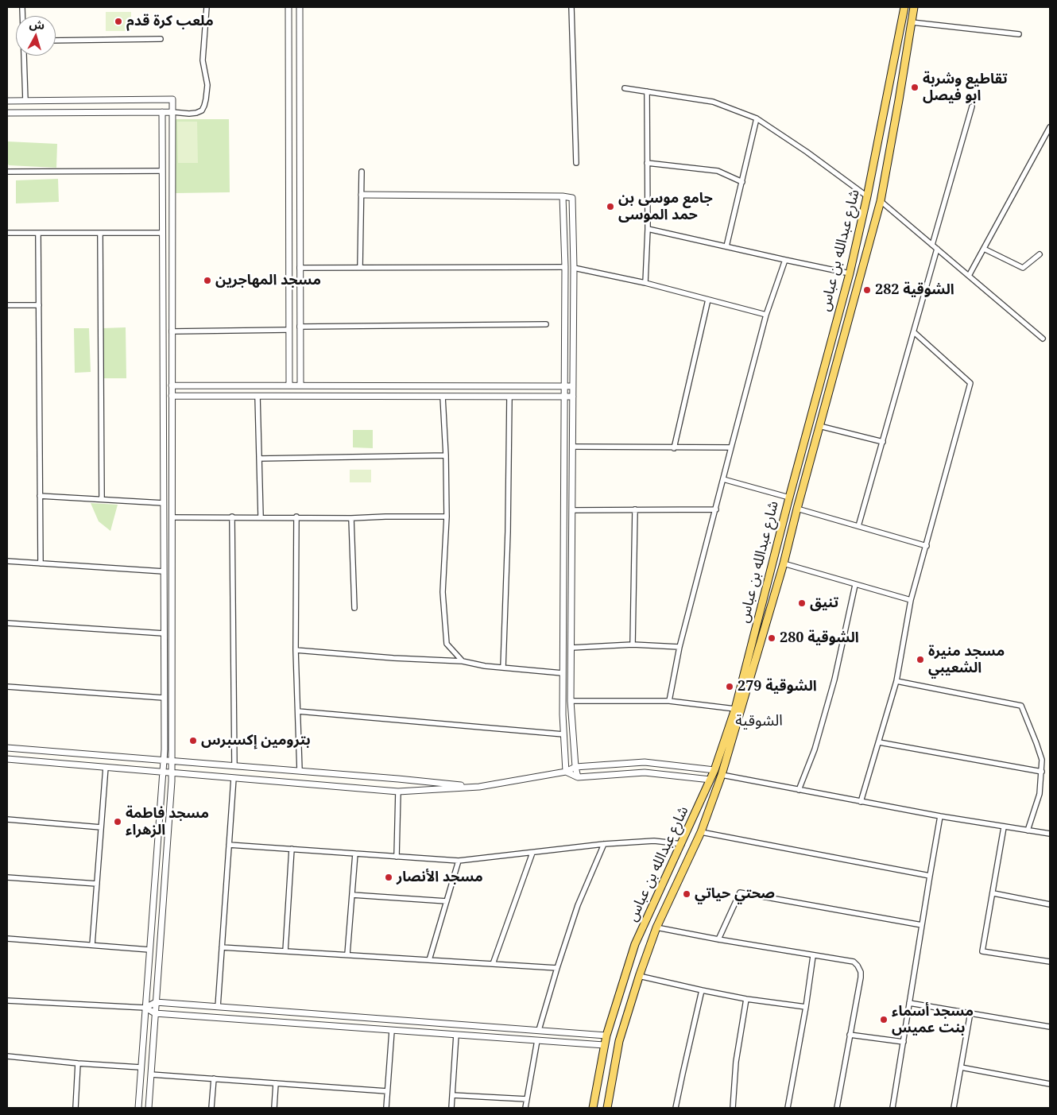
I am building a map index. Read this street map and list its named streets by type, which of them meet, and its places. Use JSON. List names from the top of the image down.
{
  "streets": {
    "main road": ["شارع عبدالله بن عباس"]
  },
  "districts": ["الشوقية"],
  "places": [
    "ملعب كرة قدم",
    "تقاطيع وشربة ابو فيصل",
    "جامع موسى بن حمد الموسى",
    "مسجد المهاجرين",
    "الشوقية 282",
    "تنيق",
    "الشوقية 280",
    "مسجد منيرة الشعيبي",
    "الشوقية 279",
    "بترومين إكسبرس",
    "مسجد فاطمة الزهراء",
    "مسجد الأنصار",
    "صحتي حياتي",
    "مسجد أسماء بنت عميس"
  ],
  "north": "top"
}
